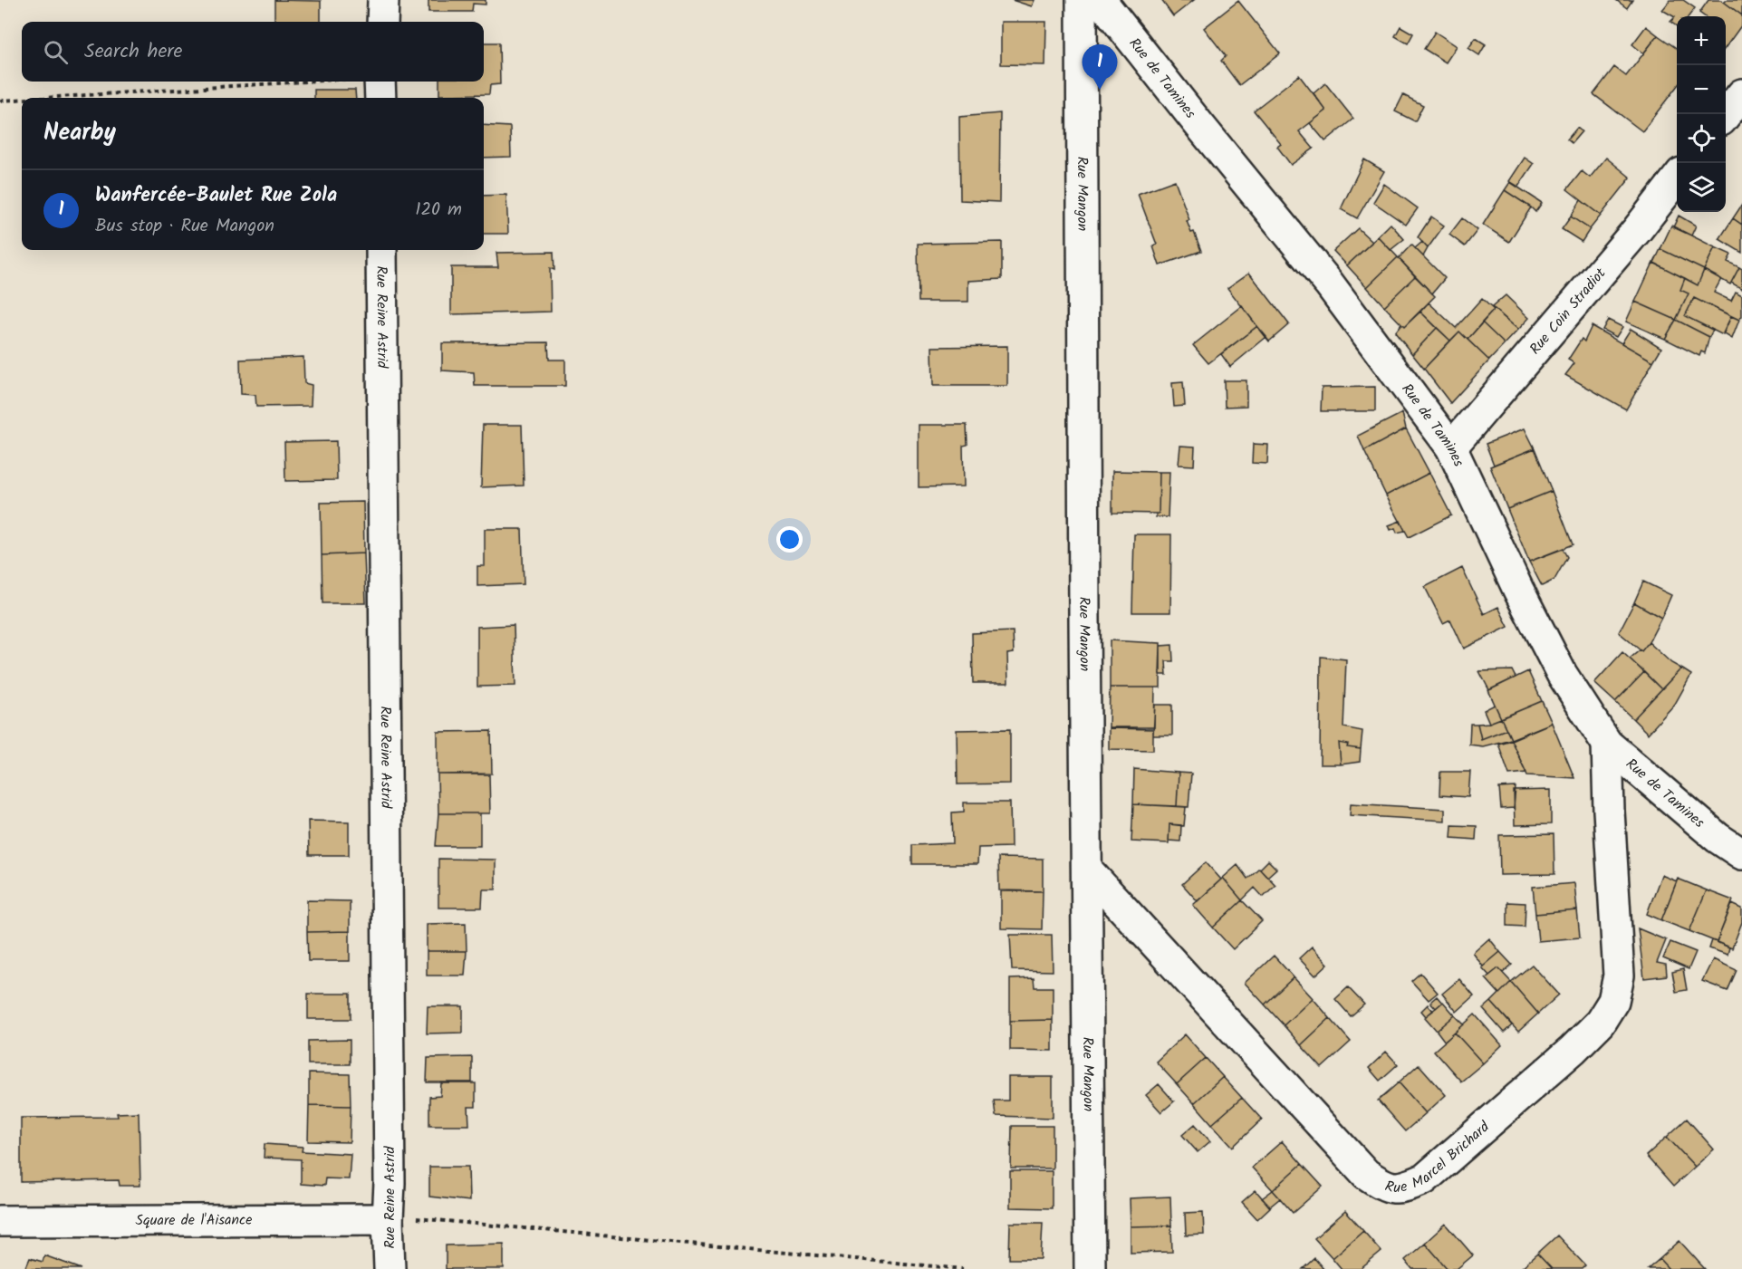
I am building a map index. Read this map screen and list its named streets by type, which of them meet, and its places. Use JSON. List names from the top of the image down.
{
  "streets": {
    "street": [
      "Rue de Tamines",
      "Rue Mangon",
      "Rue Coin Stradiot",
      "Rue Reine Astrid",
      "Rue Marcel Brichard",
      "Square de l'Aisance"
    ]
  },
  "crossings": [
    ["Rue de Tamines", "Rue Coin Stradiot"],
    ["Rue de Tamines", "Rue Marcel Brichard"],
    ["Rue Mangon", "Rue Marcel Brichard"],
    ["Rue Reine Astrid", "Square de l'Aisance"]
  ],
  "page": {
    "map_buttons": ["+", "−"],
    "search": "Search here",
    "pins": "1",
    "heading": "Nearby",
    "list": [
      {
        "mark": "1",
        "name": "Wanfercée-Baulet Rue Zola",
        "note": "Bus stop · Rue Mangon",
        "value": "120 m"
      }
    ]
  }
}
